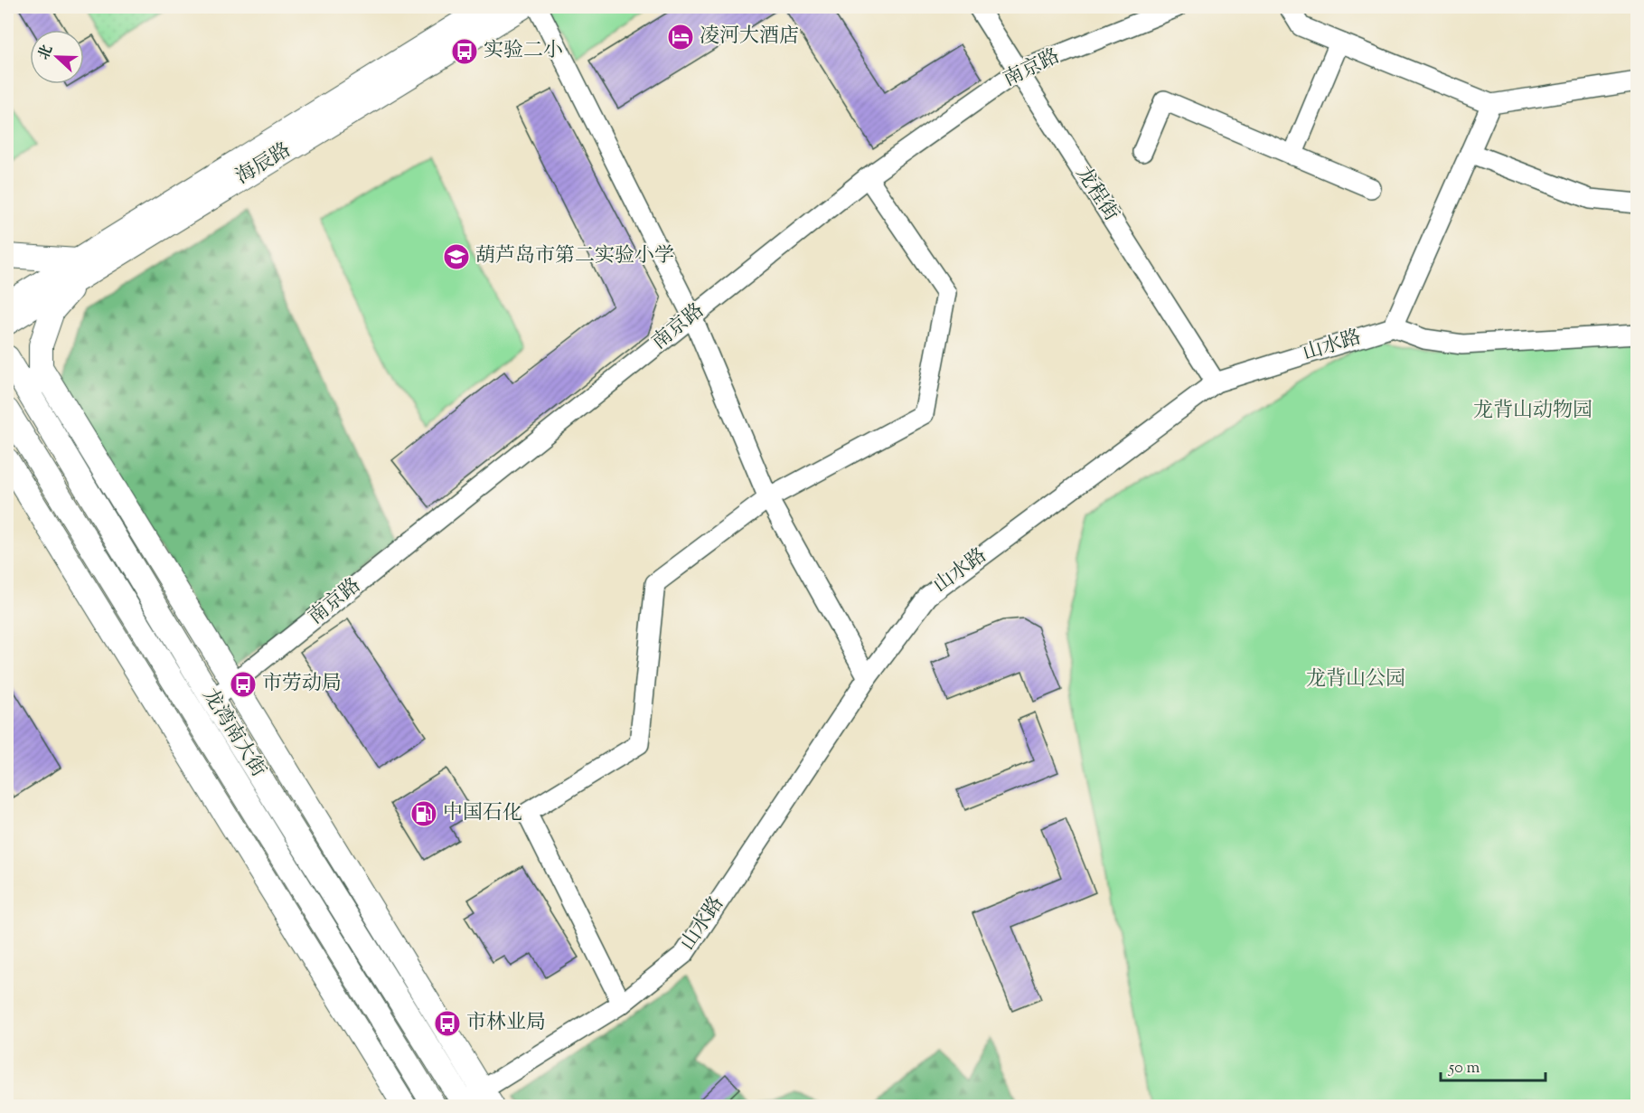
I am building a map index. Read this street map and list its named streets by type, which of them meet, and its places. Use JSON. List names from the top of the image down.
{
  "streets": {
    "main road": ["海辰路", "龙湾南大街"],
    "street": ["南京路", "龙程街", "山水路"]
  },
  "crossings": [
    ["南京路", "龙程街"],
    ["南京路", "龙湾南大街"],
    ["龙程街", "山水路"],
    ["山水路", "龙湾南大街"]
  ],
  "parks": ["龙背山动物园", "龙背山公园"],
  "places": {
    "hotel": ["凌河大酒店"],
    "bus stop": ["实验二小", "市劳动局", "市林业局"],
    "school or university": ["葫芦岛市第二实验小学"],
    "fuel station": ["中国石化"]
  },
  "scale_bar": "50 m",
  "north": "left"
}
